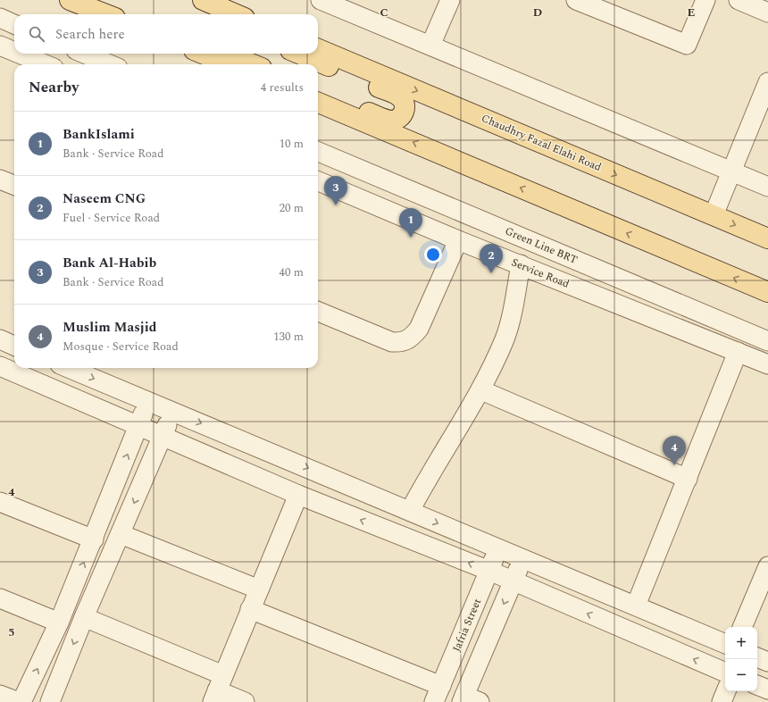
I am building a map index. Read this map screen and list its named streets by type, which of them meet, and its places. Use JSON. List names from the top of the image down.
{
  "streets": {
    "main road": ["Chaudhry Fazal Elahi Road"],
    "street": ["Green Line BRT", "Service Road", "Jafria Street"]
  },
  "page": {
    "search": "Search here",
    "heading": ["Nearby", "4 results"],
    "list": [
      {
        "mark": "1",
        "name": "BankIslami",
        "note": "Bank · Service Road",
        "value": "10 m"
      },
      {
        "mark": "2",
        "name": "Naseem CNG",
        "note": "Fuel · Service Road",
        "value": "20 m"
      },
      {
        "mark": "3",
        "name": "Bank Al-Habib",
        "note": "Bank · Service Road",
        "value": "40 m"
      },
      {
        "mark": "4",
        "name": "Muslim Masjid",
        "note": "Mosque · Service Road",
        "value": "130 m"
      }
    ],
    "pins": [
      "3",
      "1",
      "2",
      "4"
    ],
    "map_buttons": ["+", "−"]
  },
  "grid": {
    "columns": ["C", "D", "E"],
    "rows": ["4", "5"]
  }
}
